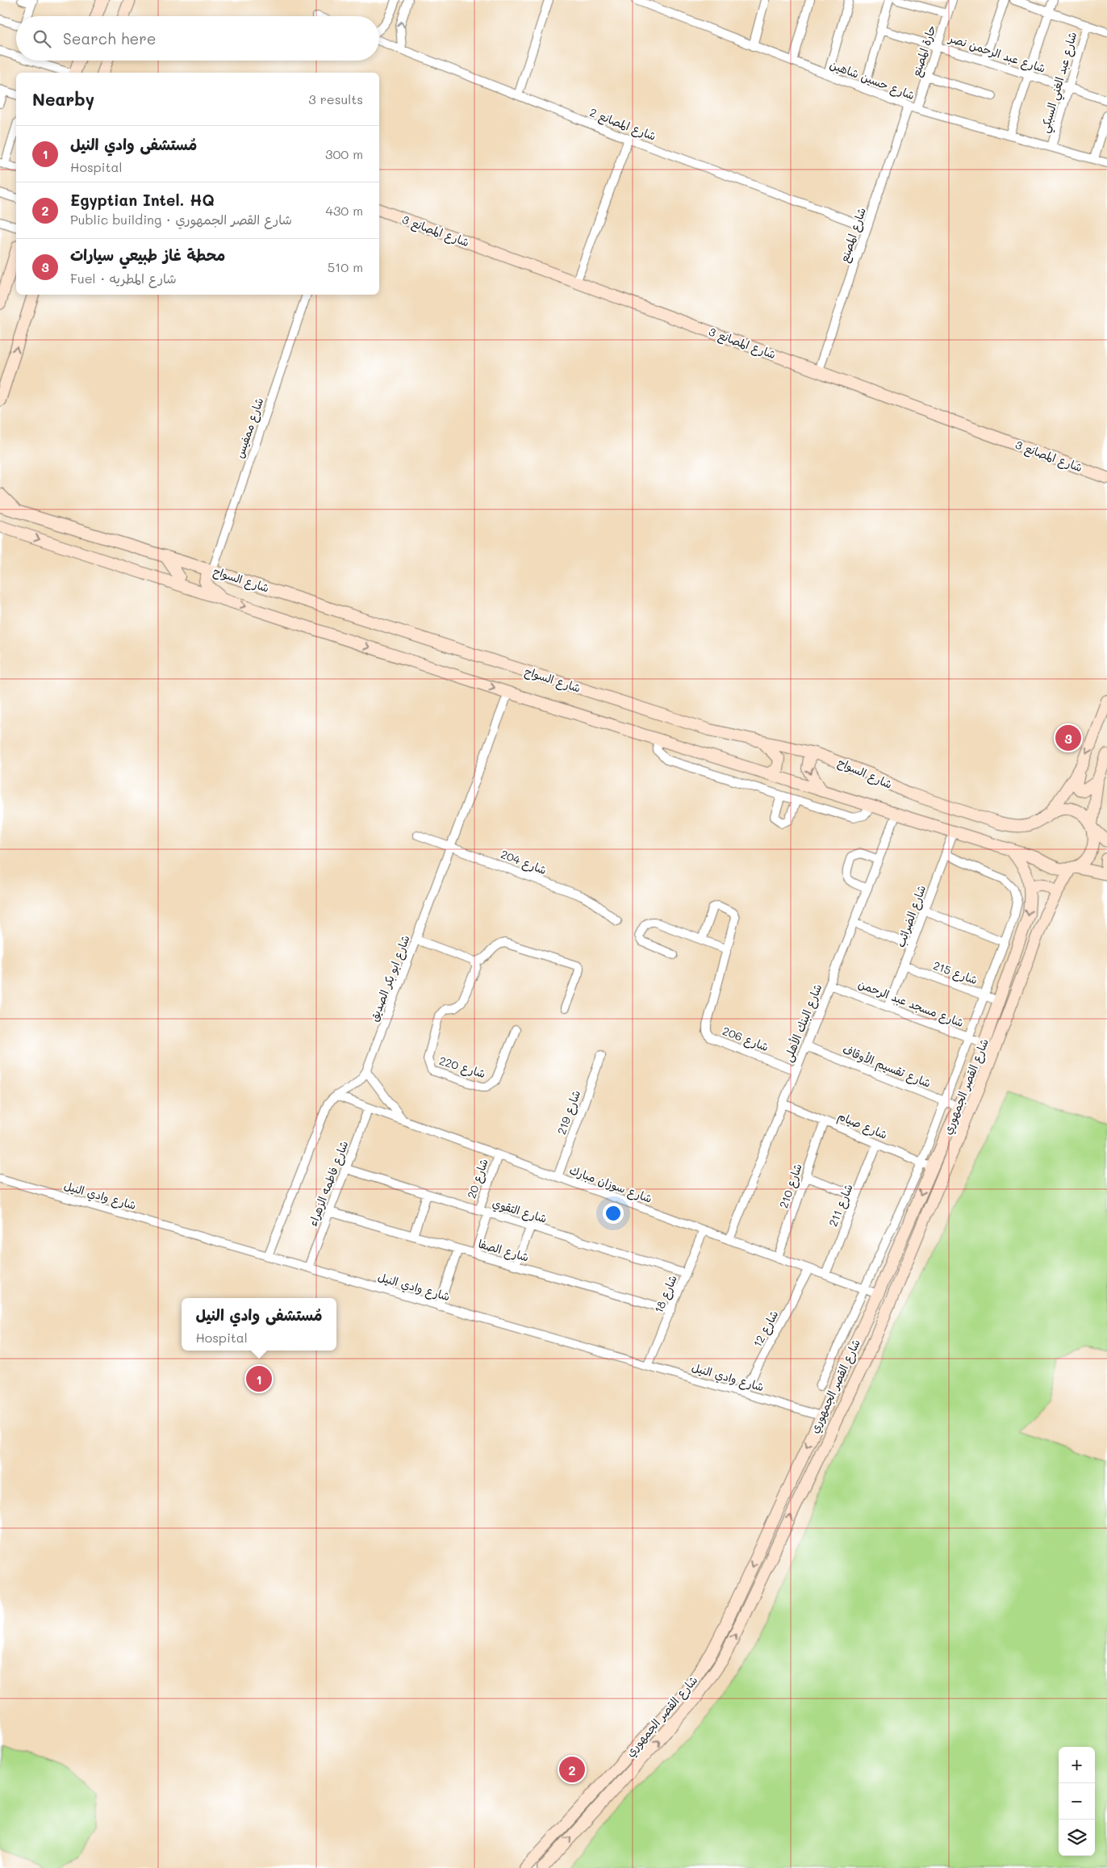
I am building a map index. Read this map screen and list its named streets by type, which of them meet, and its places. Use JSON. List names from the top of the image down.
{
  "streets": {
    "main road": ["شارع المصانع 3", "شارع السواح", "شارع القصر الجمهوري"],
    "street": [
      "حارة المصنع",
      "شارع عبد الرحمن نصر",
      "شارع حسين شاهين",
      "شارع عبد الغني السبكي",
      "شارع المصانع 2",
      "شارع المصنع",
      "شارع ممفيس",
      "شارع 204",
      "شارع الضرائب",
      "شارع 215",
      "شارع ابو بكر الصديق",
      "شارع مسجد عبد الرحمن",
      "شارع البنك الأهلى",
      "شارع 206",
      "شارع تقسيم الأوقاف",
      "شارع 220",
      "شارع 219",
      "شارع صيام",
      "شارع 20",
      "شارع فاطمه الزهراء",
      "شارع سوزان مبارك",
      "شارع 210",
      "شارع وادي النيل",
      "شارع 211",
      "شارع التقوي",
      "شارع الصفا",
      "شارع 18",
      "شارع 12"
    ]
  },
  "crossings": [
    ["حارة المصنع", "شارع عبد الرحمن نصر"],
    ["حارة المصنع", "شارع حسين شاهين"],
    ["حارة المصنع", "شارع المصنع"],
    ["شارع عبد الرحمن نصر", "شارع عبد الغني السبكي"],
    ["شارع حسين شاهين", "شارع عبد الغني السبكي"],
    ["شارع حسين شاهين", "شارع المصنع"],
    ["شارع المصانع 2", "شارع المصنع"],
    ["شارع المصانع 3", "شارع المصنع"],
    ["شارع ممفيس", "شارع السواح"],
    ["شارع 204", "شارع ابو بكر الصديق"],
    ["شارع الضرائب", "شارع 215"],
    ["شارع الضرائب", "شارع مسجد عبد الرحمن"],
    ["شارع 215", "شارع القصر الجمهوري"],
    ["شارع ابو بكر الصديق", "شارع سوزان مبارك"],
    ["شارع ابو بكر الصديق", "شارع وادي النيل"],
    ["شارع مسجد عبد الرحمن", "شارع البنك الأهلى"],
    ["شارع مسجد عبد الرحمن", "شارع القصر الجمهوري"],
    ["شارع البنك الأهلى", "شارع 206"],
    ["شارع البنك الأهلى", "شارع تقسيم الأوقاف"],
    ["شارع البنك الأهلى", "شارع صيام"],
    ["شارع البنك الأهلى", "شارع سوزان مبارك"],
    ["شارع تقسيم الأوقاف", "شارع القصر الجمهوري"],
    ["شارع القصر الجمهوري", "شارع صيام"],
    ["شارع القصر الجمهوري", "شارع سوزان مبارك"],
    ["شارع القصر الجمهوري", "شارع وادي النيل"],
    ["شارع 219", "شارع سوزان مبارك"],
    ["شارع صيام", "شارع 210"],
    ["شارع صيام", "شارع 211"],
    ["شارع 20", "شارع سوزان مبارك"],
    ["شارع 20", "شارع التقوي"],
    ["شارع فاطمه الزهراء", "شارع سوزان مبارك"],
    ["شارع فاطمه الزهراء", "شارع وادي النيل"],
    ["شارع فاطمه الزهراء", "شارع التقوي"],
    ["شارع فاطمه الزهراء", "شارع الصفا"],
    ["شارع سوزان مبارك", "شارع 210"],
    ["شارع سوزان مبارك", "شارع 211"],
    ["شارع سوزان مبارك", "شارع 18"],
    ["شارع سوزان مبارك", "شارع 12"],
    ["شارع وادي النيل", "شارع 18"],
    ["شارع وادي النيل", "شارع 12"],
    ["شارع التقوي", "شارع 18"],
    ["شارع الصفا", "شارع 18"]
  ],
  "page": {
    "search": "Search here",
    "heading": ["Nearby", "3 results"],
    "list": [
      {
        "mark": "1",
        "name": "مُستشفى وادي النيل",
        "note": "Hospital",
        "value": "300 m"
      },
      {
        "mark": "2",
        "name": "Egyptian Intel. HQ",
        "note": "Public building · شارع القصر الجمهوري",
        "value": "430 m"
      },
      {
        "mark": "3",
        "name": "محطة غاز طبيعي سيارات",
        "note": "Fuel · شارع المطريه",
        "value": "510 m"
      }
    ],
    "pins": ["3", "1", "2"],
    "popup": ["مُستشفى وادي النيل", "Hospital"],
    "map_buttons": ["+", "−"]
  }
}
